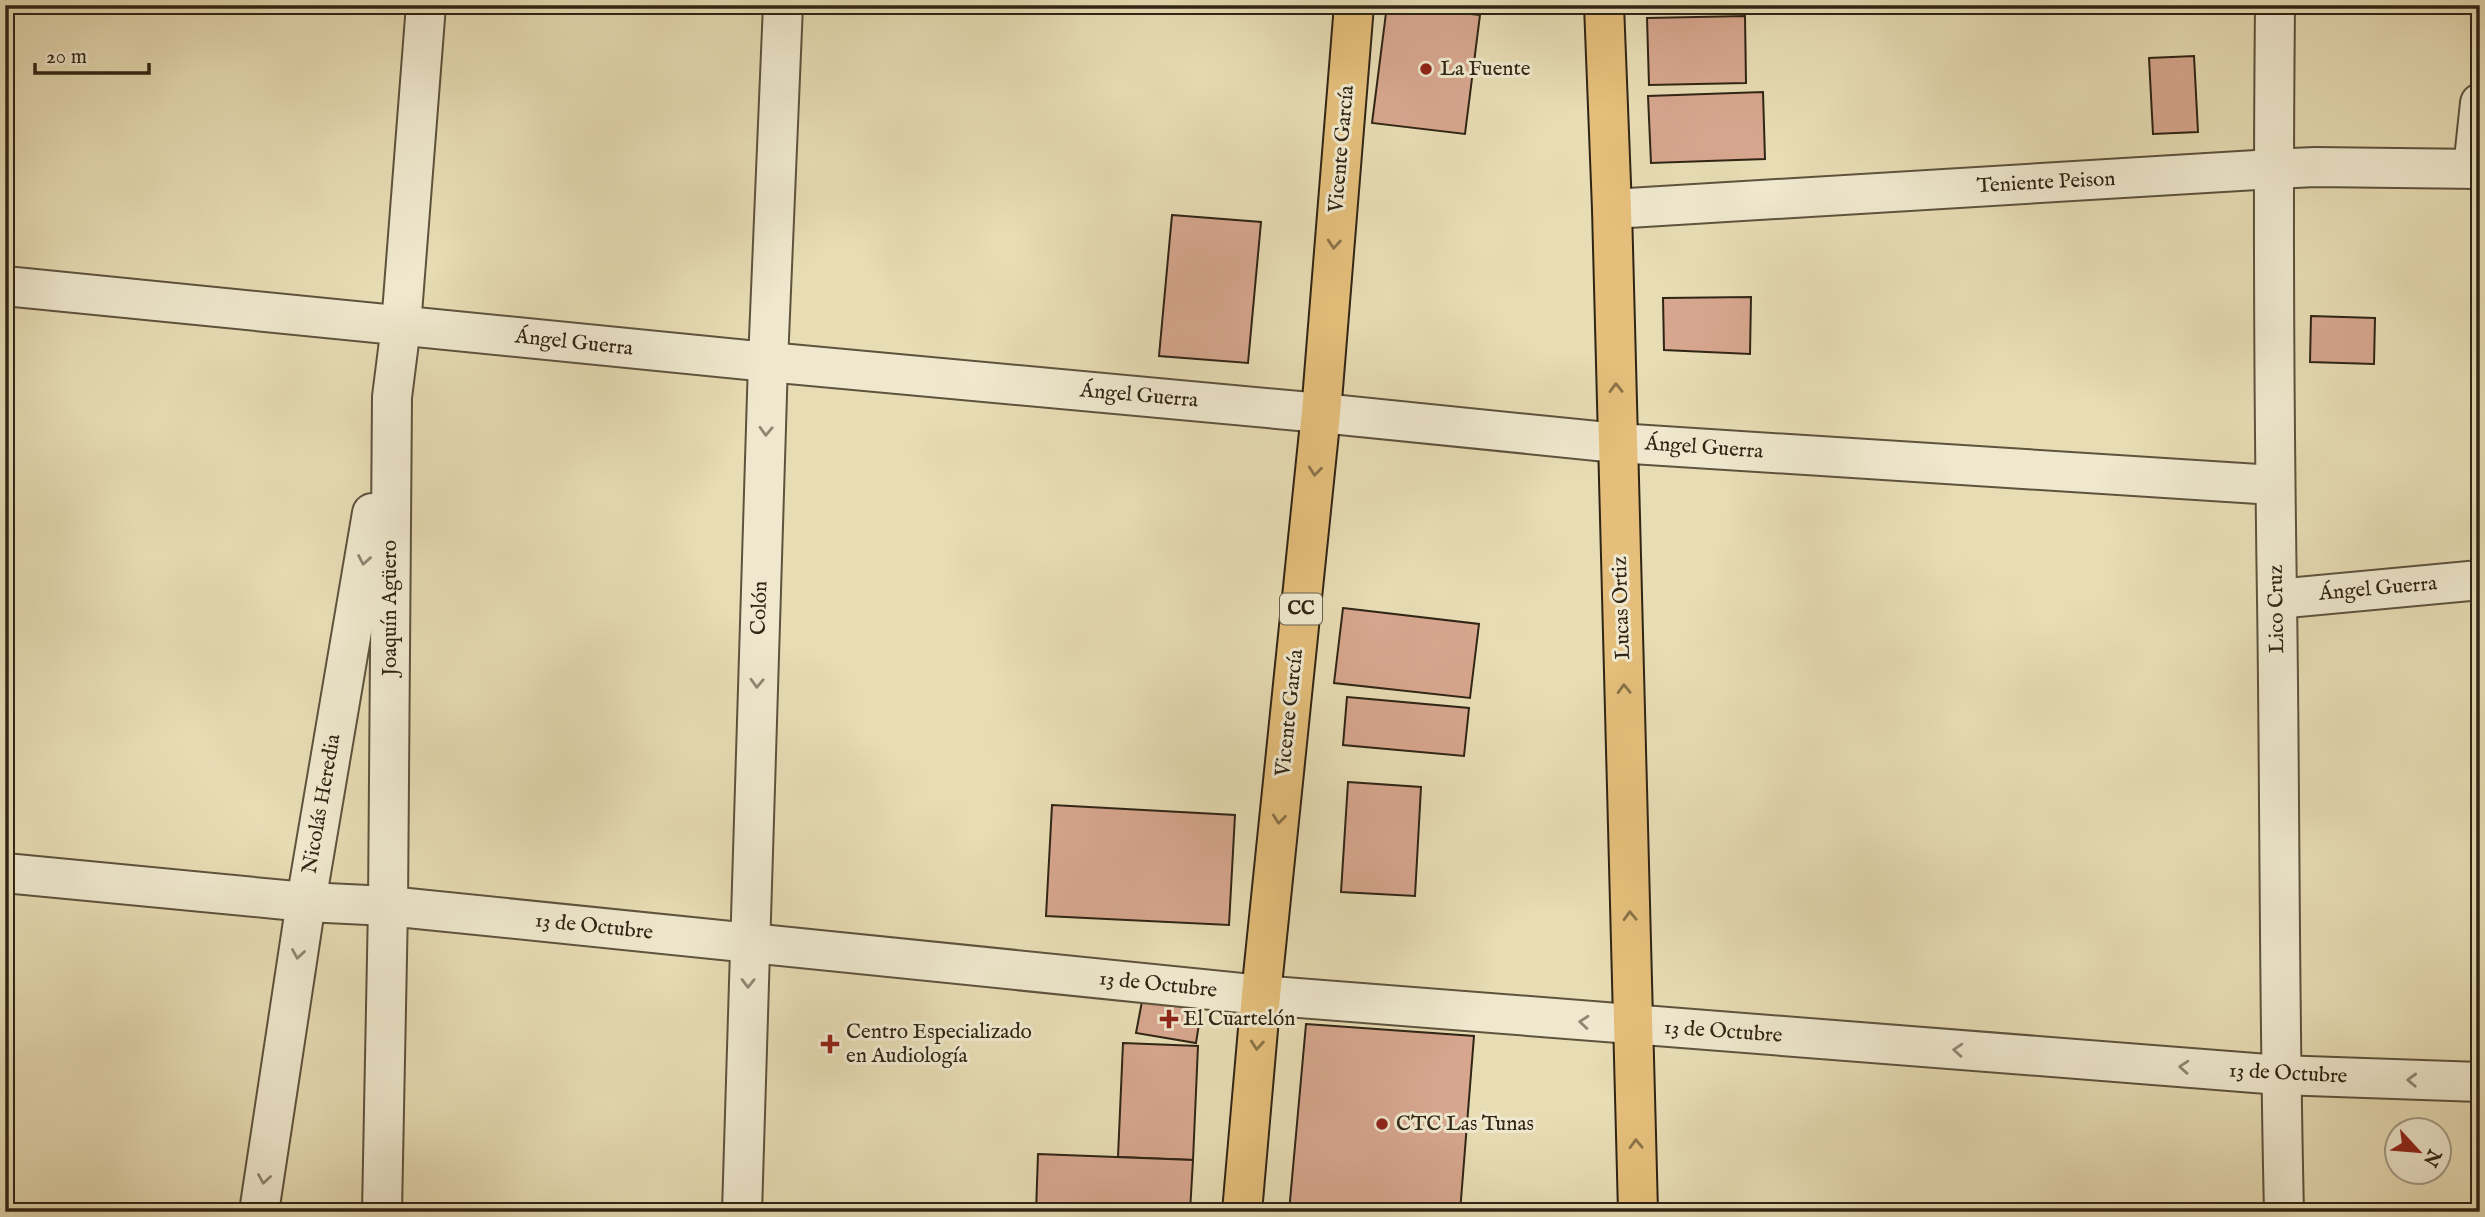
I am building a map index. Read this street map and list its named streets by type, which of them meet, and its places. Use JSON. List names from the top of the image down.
{
  "streets": {
    "main road": ["Vicente García", "Lucas Ortiz", "CC"],
    "street": [
      "Teniente Peison",
      "Ángel Guerra",
      "Joaquín Agüero",
      "Colón",
      "Lico Cruz",
      "Nicolás Heredia",
      "13 de Octubre"
    ]
  },
  "crossings": [
    ["Vicente García", "Ángel Guerra"],
    ["Vicente García", "13 de Octubre"],
    ["Teniente Peison", "Lucas Ortiz"],
    ["Teniente Peison", "Lico Cruz"],
    ["Ángel Guerra", "Joaquín Agüero"],
    ["Ángel Guerra", "Colón"],
    ["Ángel Guerra", "Lucas Ortiz"],
    ["Ángel Guerra", "Lico Cruz"],
    ["Joaquín Agüero", "Nicolás Heredia"],
    ["Joaquín Agüero", "13 de Octubre"],
    ["Colón", "13 de Octubre"],
    ["Lucas Ortiz", "13 de Octubre"],
    ["Lico Cruz", "13 de Octubre"],
    ["Nicolás Heredia", "13 de Octubre"]
  ],
  "one_way": [
    "Vicente García",
    "Colón",
    "Lucas Ortiz",
    "Nicolás Heredia",
    "13 de Octubre"
  ],
  "places": {
    "other": ["La Fuente", "CTC Las Tunas"],
    "health": ["El Cuartelón", "Centro Especializado en Audiología"]
  },
  "scale_bar": "20 m",
  "north": "bottom right"
}
